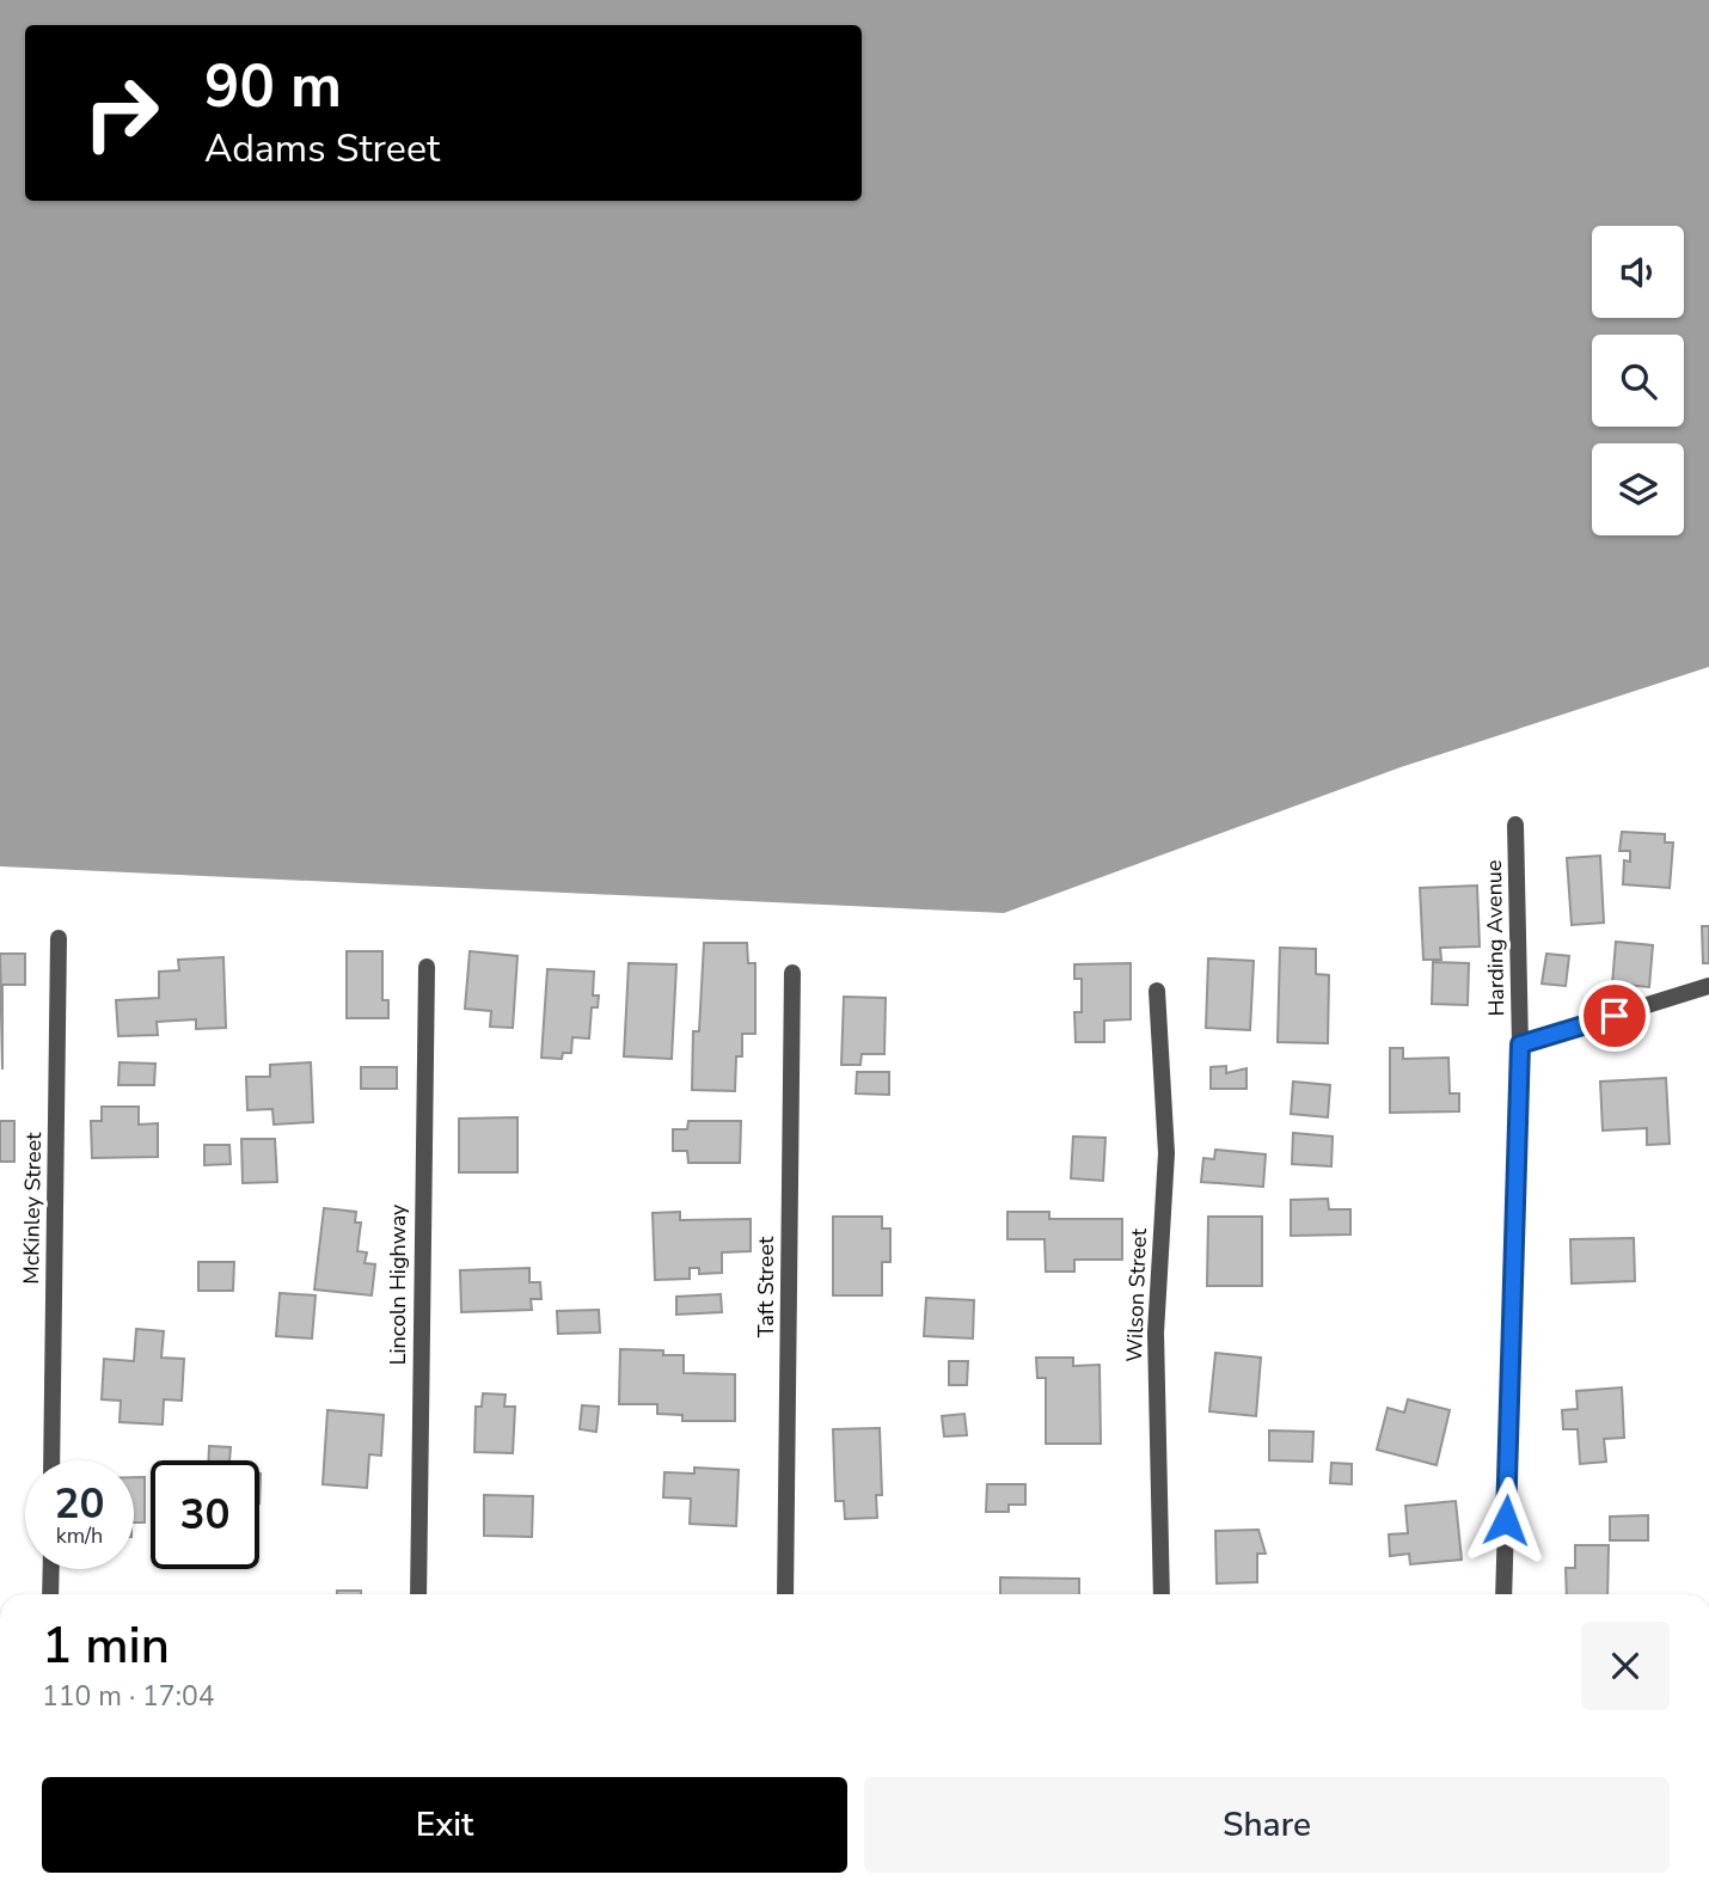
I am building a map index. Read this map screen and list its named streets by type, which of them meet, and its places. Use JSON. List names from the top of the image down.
{
  "streets": {
    "street": [
      "Harding Avenue",
      "McKinley Street",
      "Lincoln Highway",
      "Taft Street",
      "Wilson Street"
    ]
  },
  "page": {
    "turn": ["90 m", "Adams Street"],
    "speed": "20 km/h",
    "limit": "30",
    "heading": ["1 min", "110 m · 17:04"],
    "buttons": ["Exit", "Share"]
  }
}
